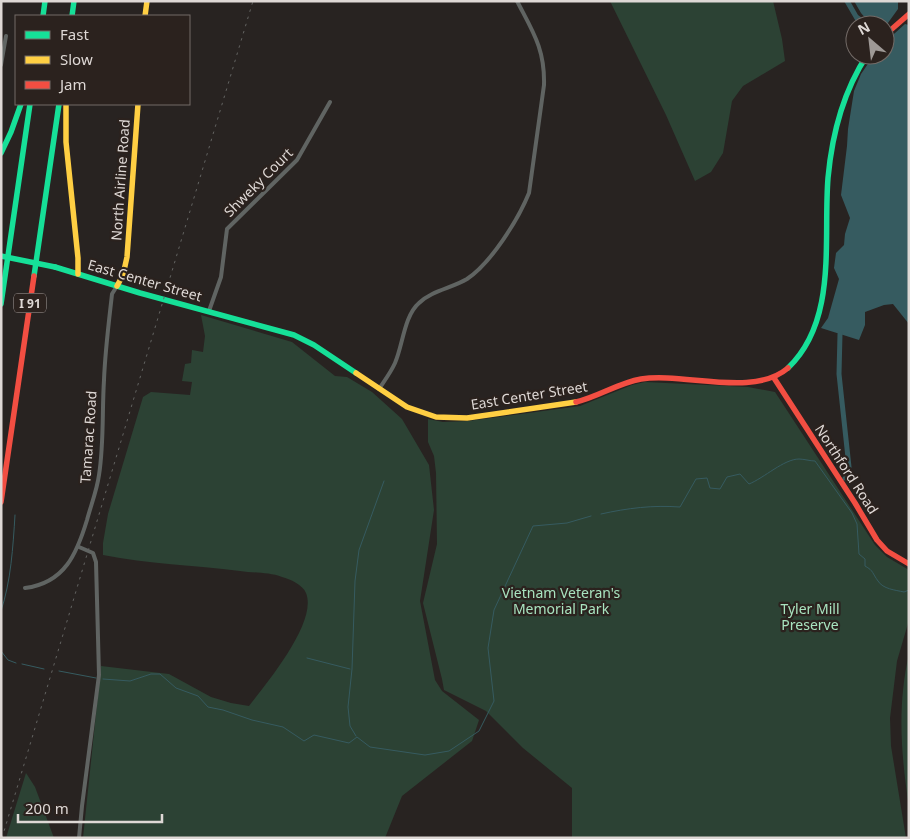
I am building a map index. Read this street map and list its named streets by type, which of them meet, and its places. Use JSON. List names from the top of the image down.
{
  "streets": {
    "main road": [
      "North Airline Road",
      "East Center Street",
      "I 91",
      "Northford Road"
    ],
    "street": ["Shweky Court", "Tamarac Road"]
  },
  "crossings": [
    ["North Airline Road", "East Center Street"],
    ["North Airline Road", "Tamarac Road"],
    ["Shweky Court", "East Center Street"],
    ["East Center Street", "Tamarac Road"],
    ["East Center Street", "Northford Road"]
  ],
  "parks": ["Vietnam Veteran's Memorial Park", "Tyler Mill Preserve"],
  "legend": ["Fast", "Slow", "Jam"],
  "scale_bar": "200 m",
  "north": "top left"
}
